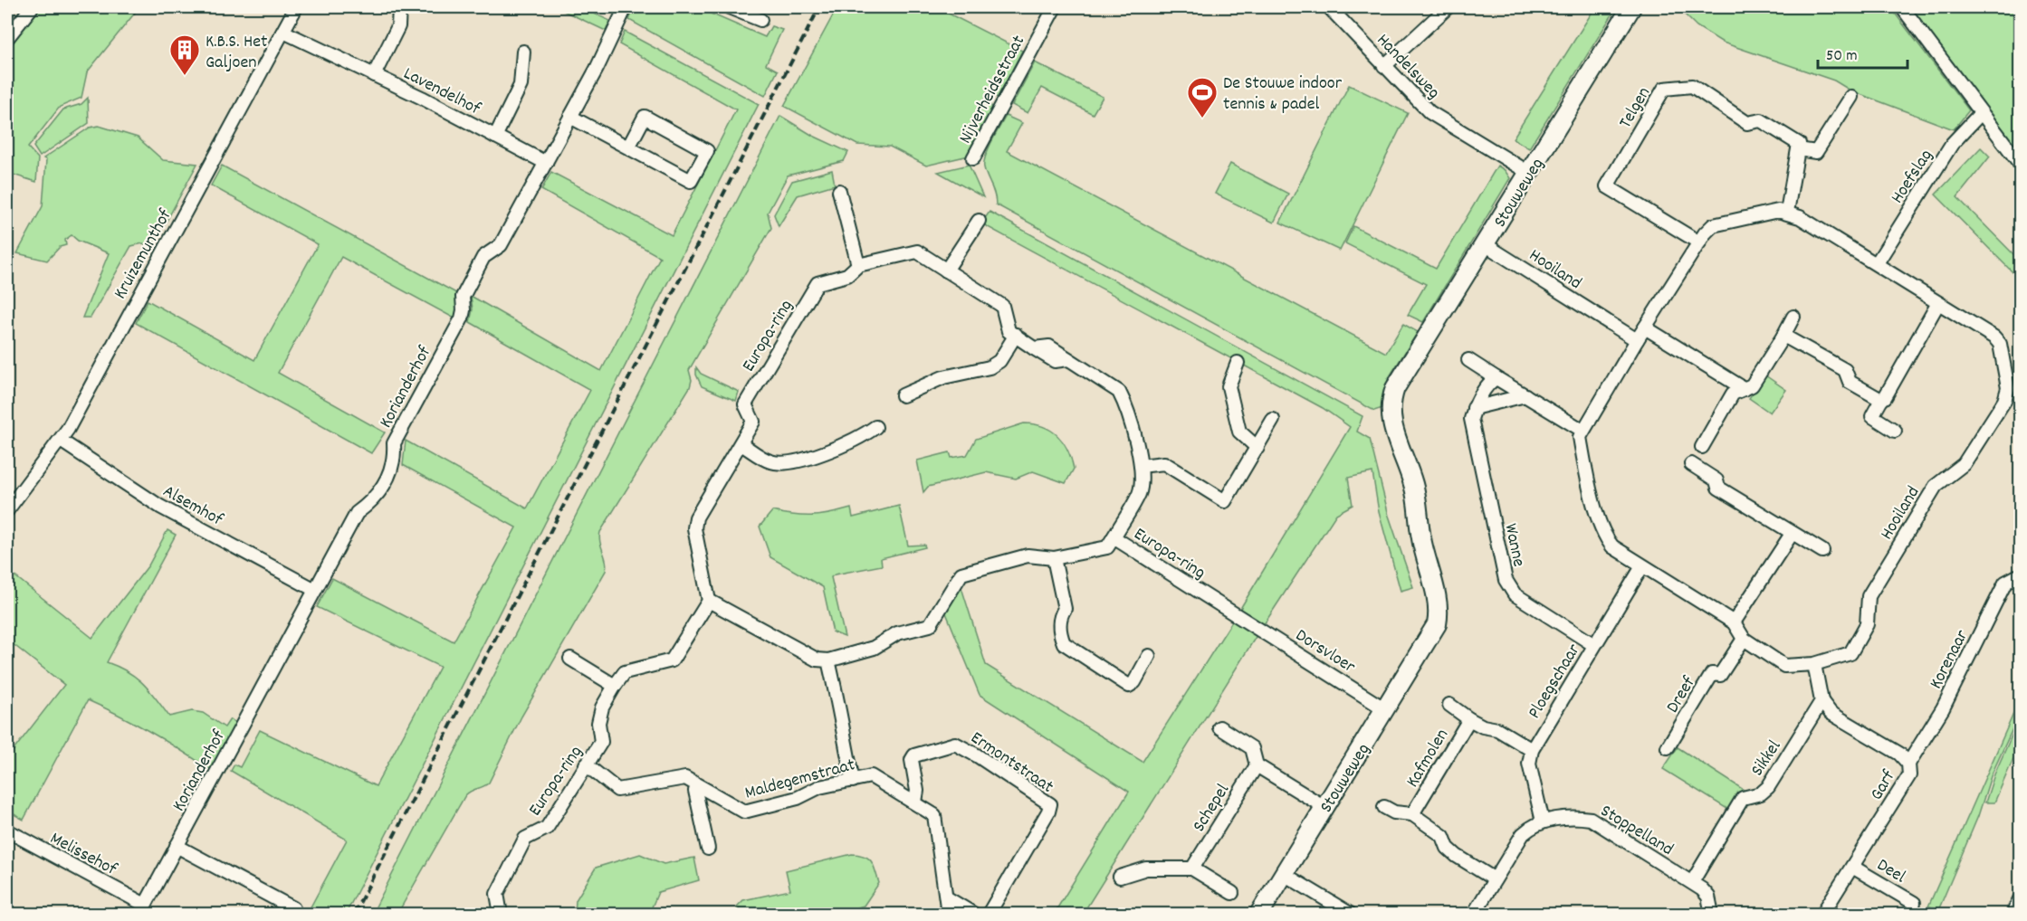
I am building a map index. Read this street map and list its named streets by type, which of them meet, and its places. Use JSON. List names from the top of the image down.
{
  "streets": {
    "main road": ["Stouweweg"],
    "street": [
      "Handelsweg",
      "Nijverheidsstraat",
      "Lavendelhof",
      "Telgen",
      "Hoefslag",
      "Kruizemunthof",
      "Hooiland",
      "Europa-ring",
      "Korianderhof",
      "Alsemhof",
      "Wanne",
      "Dorsvloer",
      "Korenaar",
      "Ploegschaar",
      "Dreef",
      "Kafmolen",
      "Sikkel",
      "Ermontstraat",
      "Maldegemstraat",
      "Garf",
      "Schepel",
      "Stoppelland",
      "Melissehof",
      "Deel"
    ]
  },
  "crossings": [
    ["Handelsweg", "Stouweweg"],
    ["Lavendelhof", "Kruizemunthof"],
    ["Lavendelhof", "Korianderhof"],
    ["Hoefslag", "Hooiland"],
    ["Stouweweg", "Hooiland"],
    ["Stouweweg", "Dorsvloer"],
    ["Kruizemunthof", "Alsemhof"],
    ["Hooiland", "Ploegschaar"],
    ["Hooiland", "Dreef"],
    ["Europa-ring", "Dorsvloer"],
    ["Europa-ring", "Maldegemstraat"],
    ["Korianderhof", "Alsemhof"],
    ["Korianderhof", "Melissehof"],
    ["Wanne", "Ploegschaar"],
    ["Korenaar", "Garf"],
    ["Ploegschaar", "Kafmolen"],
    ["Kafmolen", "Stoppelland"],
    ["Sikkel", "Garf"],
    ["Sikkel", "Stoppelland"],
    ["Ermontstraat", "Maldegemstraat"],
    ["Garf", "Deel"]
  ],
  "places": {
    "building": ["K.B.S. Het Galjoen"],
    "sports": ["De Stouwe indoor tennis & padel"]
  },
  "scale_bar": "50 m"
}
